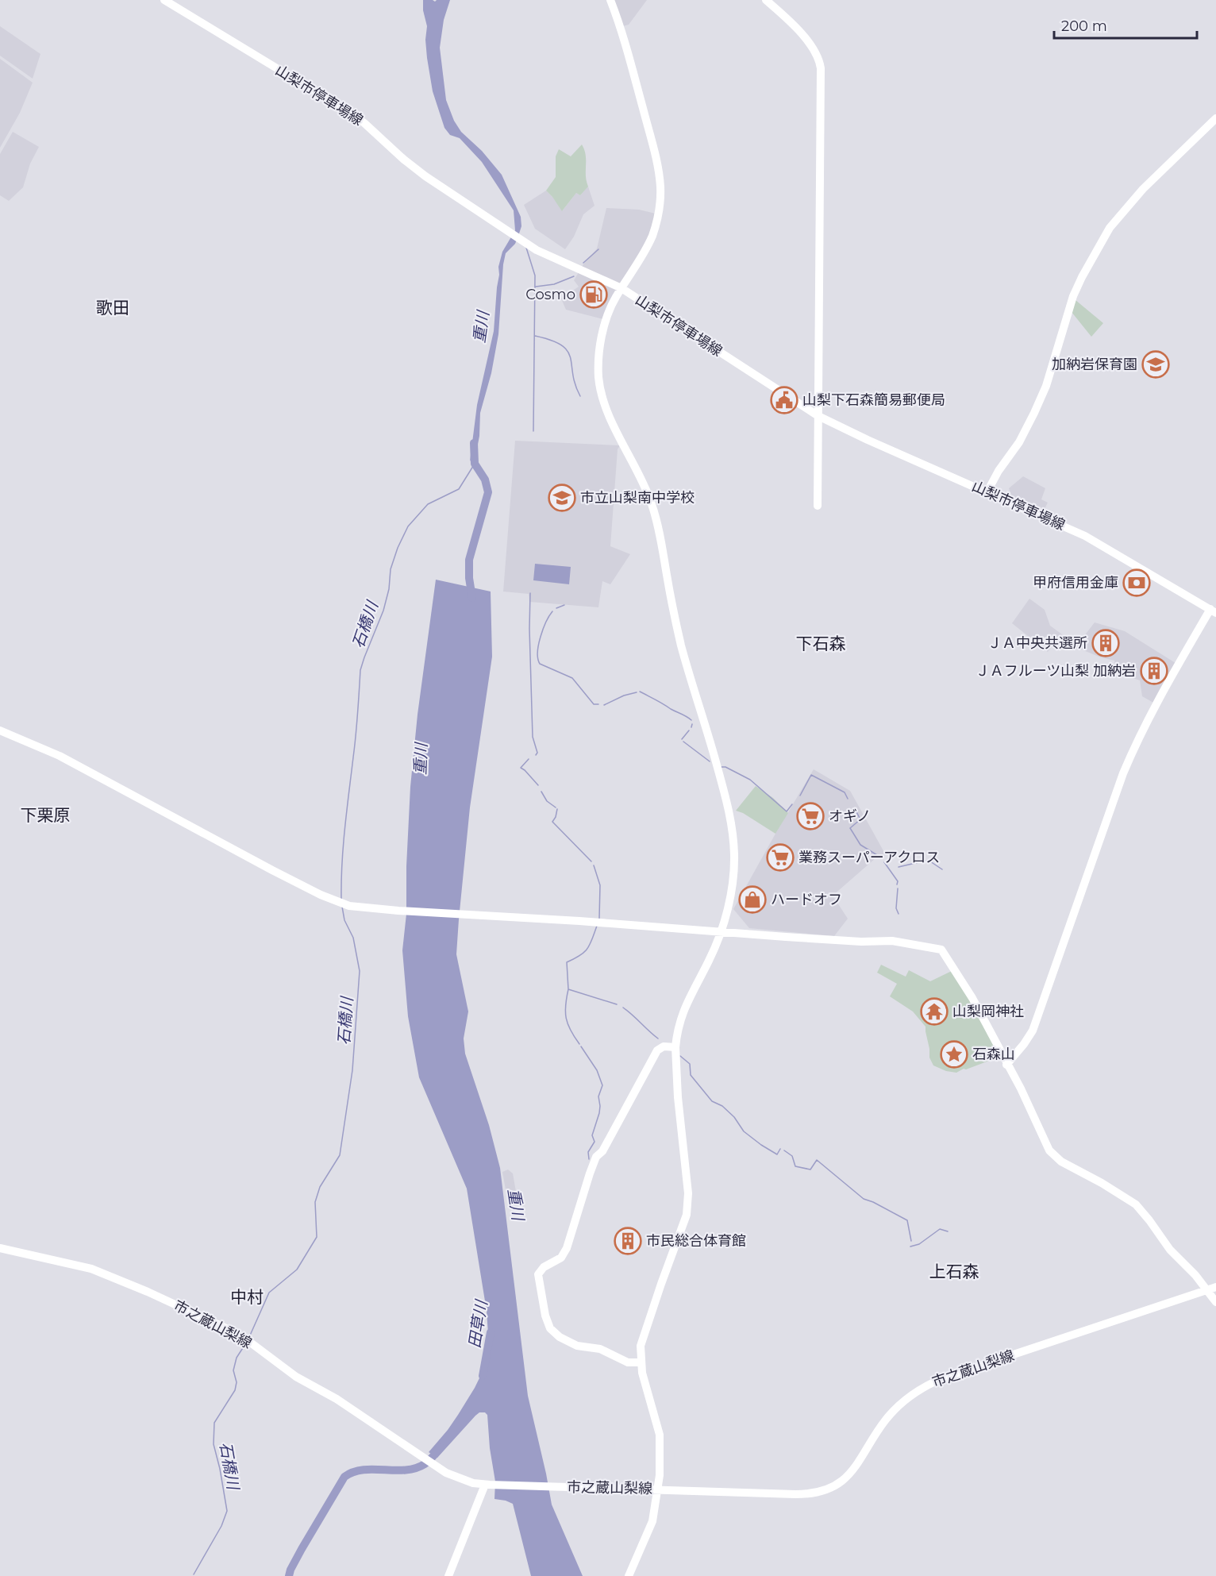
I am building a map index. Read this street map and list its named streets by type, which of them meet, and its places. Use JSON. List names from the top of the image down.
{
  "streets": {
    "street": ["山梨市停車場線", "市之蔵山梨線"]
  },
  "districts": [
    "歌田",
    "下石森",
    "下栗原",
    "上石森",
    "中村"
  ],
  "water": ["重川", "石橋川", "田草川"],
  "places": {
    "fuel station": ["Cosmo"],
    "school or university": ["加納岩保育園", "市立山梨南中学校"],
    "public building": ["山梨下石森簡易郵便局"],
    "bank": ["甲府信用金庫"],
    "building": ["ＪＡ中央共選所", "ＪＡフルーツ山梨 加納岩", "市民総合体育館"],
    "supermarket": ["オギノ", "業務スーパーアクロス"],
    "shop": ["ハードオフ"],
    "temple": ["山梨岡神社"],
    "place": ["石森山"]
  },
  "scale_bar": "200 m"
}
